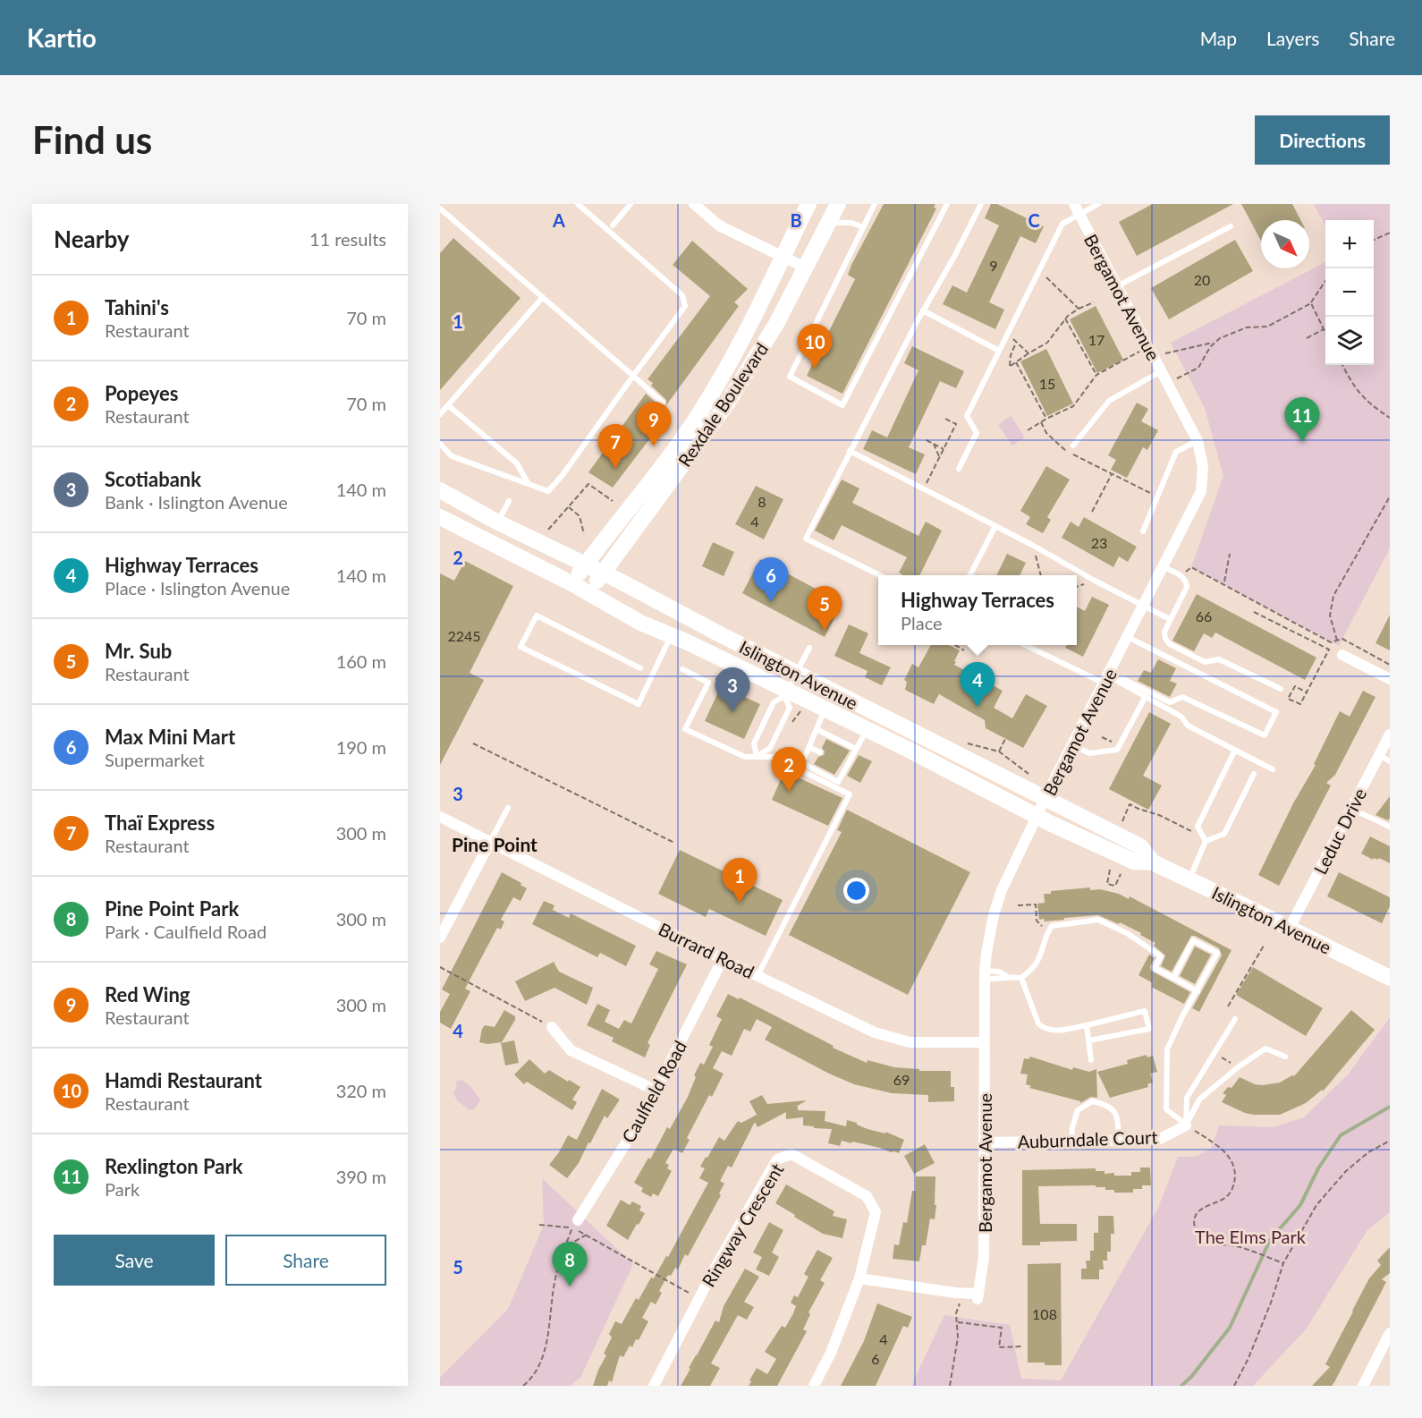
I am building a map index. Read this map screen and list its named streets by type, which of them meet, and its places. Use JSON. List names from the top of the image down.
{
  "streets": {
    "main road": ["Rexdale Boulevard", "Islington Avenue"],
    "street": [
      "Bergamot Avenue",
      "Leduc Drive",
      "Burrard Road",
      "Caulfield Road",
      "Auburndale Court",
      "Ringway Crescent"
    ]
  },
  "crossings": [
    ["Bergamot Avenue", "Islington Avenue"],
    ["Bergamot Avenue", "Burrard Road"],
    ["Bergamot Avenue", "Auburndale Court"],
    ["Bergamot Avenue", "Ringway Crescent"],
    ["Rexdale Boulevard", "Islington Avenue"],
    ["Islington Avenue", "Leduc Drive"],
    ["Burrard Road", "Caulfield Road"]
  ],
  "districts": ["Pine Point"],
  "parks": ["The Elms Park"],
  "house_numbers": [
    "9",
    "20",
    "17",
    "15",
    "8",
    "4",
    "23",
    "66",
    "2245",
    "69",
    "108",
    "4",
    "6"
  ],
  "north": "bottom right",
  "page": {
    "header": "Kartio",
    "nav": ["Map", "Layers", "Share"],
    "buttons": [
      "Directions",
      ["Save", "Share"]
    ],
    "title": "Find us",
    "heading": ["Nearby", "11 results"],
    "map_buttons": ["+", "−"],
    "list": [
      {
        "mark": "1",
        "name": "Tahini's",
        "note": "Restaurant",
        "value": "70 m"
      },
      {
        "mark": "2",
        "name": "Popeyes",
        "note": "Restaurant",
        "value": "70 m"
      },
      {
        "mark": "3",
        "name": "Scotiabank",
        "note": "Bank · Islington Avenue",
        "value": "140 m"
      },
      {
        "mark": "4",
        "name": "Highway Terraces",
        "note": "Place · Islington Avenue",
        "value": "140 m"
      },
      {
        "mark": "5",
        "name": "Mr. Sub",
        "note": "Restaurant",
        "value": "160 m"
      },
      {
        "mark": "6",
        "name": "Max Mini Mart",
        "note": "Supermarket",
        "value": "190 m"
      },
      {
        "mark": "7",
        "name": "Thaï Express",
        "note": "Restaurant",
        "value": "300 m"
      },
      {
        "mark": "8",
        "name": "Pine Point Park",
        "note": "Park · Caulfield Road",
        "value": "300 m"
      },
      {
        "mark": "9",
        "name": "Red Wing",
        "note": "Restaurant",
        "value": "300 m"
      },
      {
        "mark": "10",
        "name": "Hamdi Restaurant",
        "note": "Restaurant",
        "value": "320 m"
      },
      {
        "mark": "11",
        "name": "Rexlington Park",
        "note": "Park",
        "value": "390 m"
      }
    ],
    "pins": [
      "10",
      "11",
      "9",
      "7",
      "6",
      "5",
      "4",
      "3",
      "2",
      "1",
      "8"
    ],
    "popup": ["Highway Terraces", "Place"]
  },
  "grid": {
    "columns": ["A", "B", "C"],
    "rows": [
      "1",
      "2",
      "3",
      "4",
      "5"
    ]
  }
}
